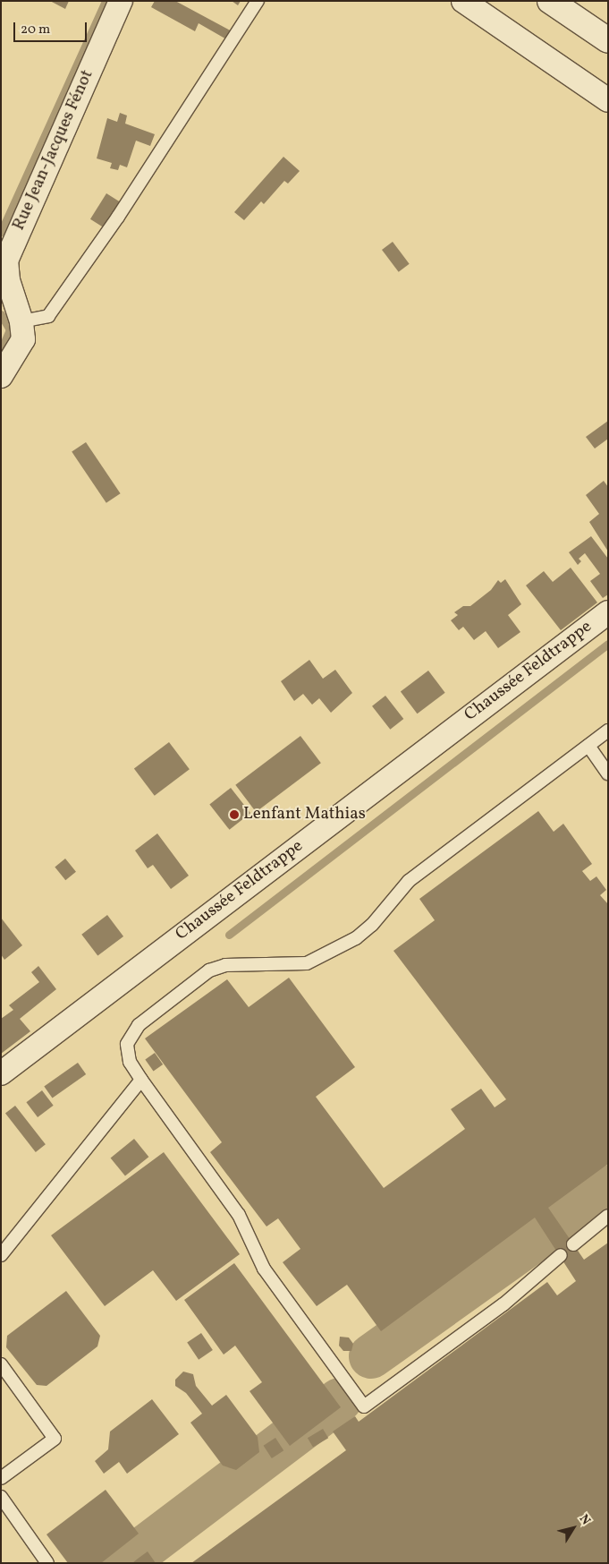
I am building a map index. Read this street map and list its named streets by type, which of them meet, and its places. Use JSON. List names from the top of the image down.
{
  "streets": {
    "street": ["Rue Jean-Jacques Fénot", "Chaussée Feldtrappe"]
  },
  "places": ["Lenfant Mathias"],
  "scale_bar": "20 m",
  "north": "top right"
}
